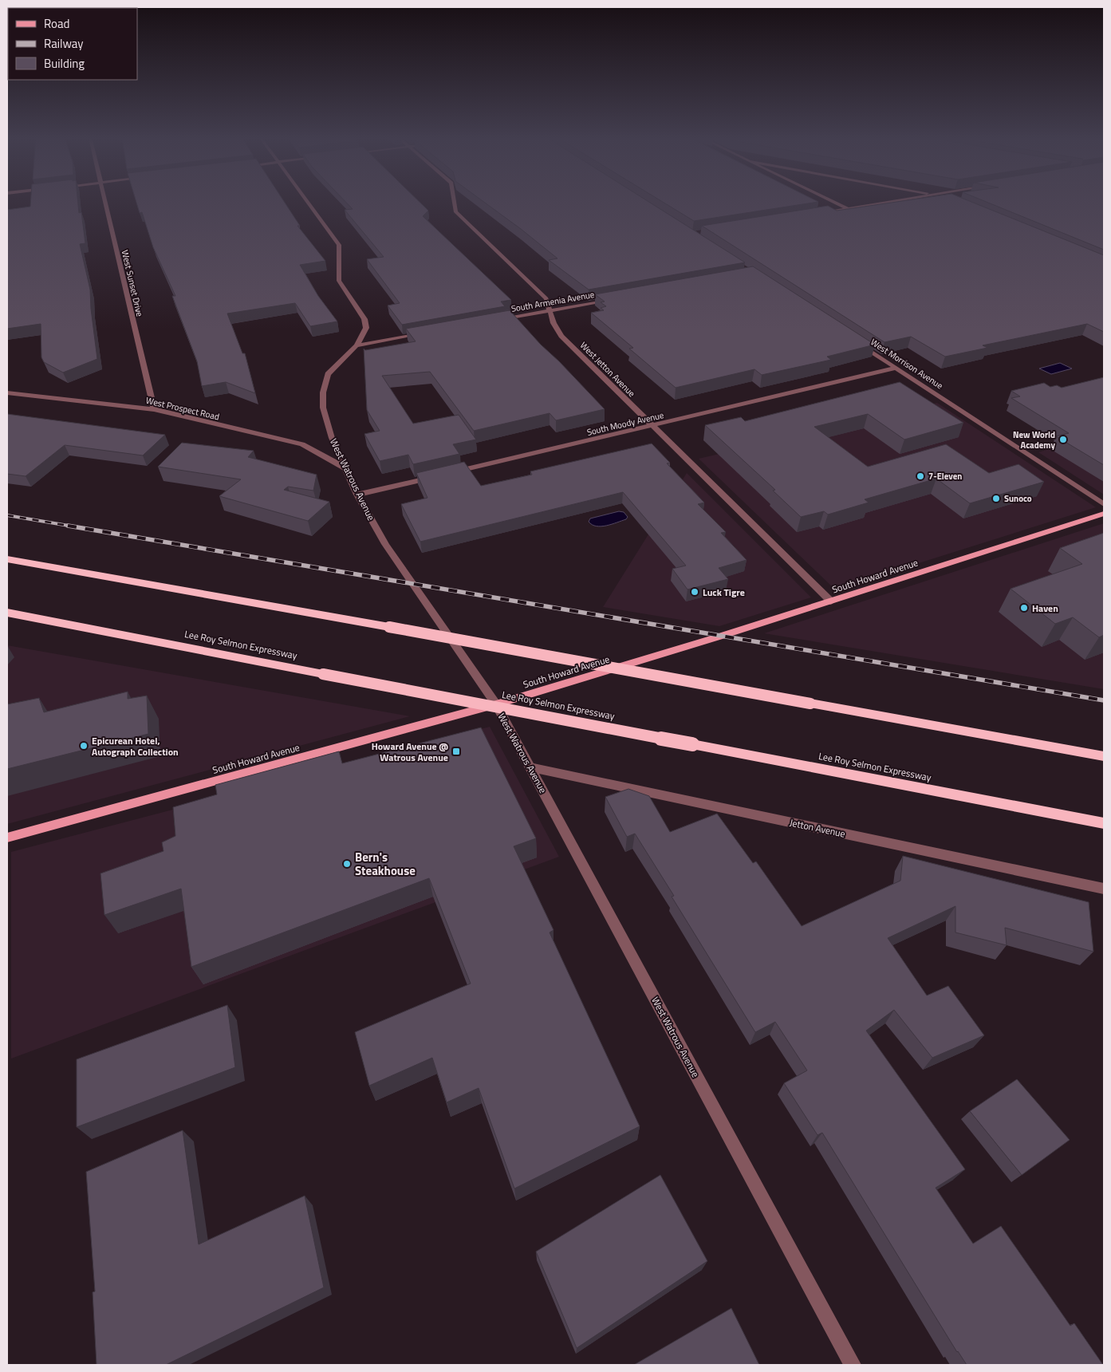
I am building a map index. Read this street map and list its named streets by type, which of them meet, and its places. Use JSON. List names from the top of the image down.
{
  "streets": {
    "highway": ["Lee Roy Selmon Expressway"],
    "main road": ["South Howard Avenue"],
    "street": [
      "West Sunset Drive",
      "South Armenia Avenue",
      "West Morrison Avenue",
      "West Jetton Avenue",
      "West Prospect Road",
      "South Moody Avenue",
      "West Watrous Avenue",
      "Jetton Avenue"
    ]
  },
  "crossings": [
    ["West Sunset Drive", "West Prospect Road"],
    ["South Armenia Avenue", "West Jetton Avenue"],
    ["West Morrison Avenue", "South Moody Avenue"],
    ["West Jetton Avenue", "South Moody Avenue"],
    ["West Jetton Avenue", "South Howard Avenue"],
    ["West Prospect Road", "West Watrous Avenue"],
    ["West Watrous Avenue", "South Howard Avenue"],
    ["West Watrous Avenue", "Jetton Avenue"]
  ],
  "places": {
    "other": [
      "New World Academy",
      "7-Eleven",
      "Sunoco",
      "Luck Tigre",
      "Haven",
      "Epicurean Hotel, Autograph Collection",
      "Bern's Steakhouse"
    ],
    "transit": ["Howard Avenue @ Watrous Avenue"]
  },
  "legend": ["Road", "Railway", "Building"]
}
